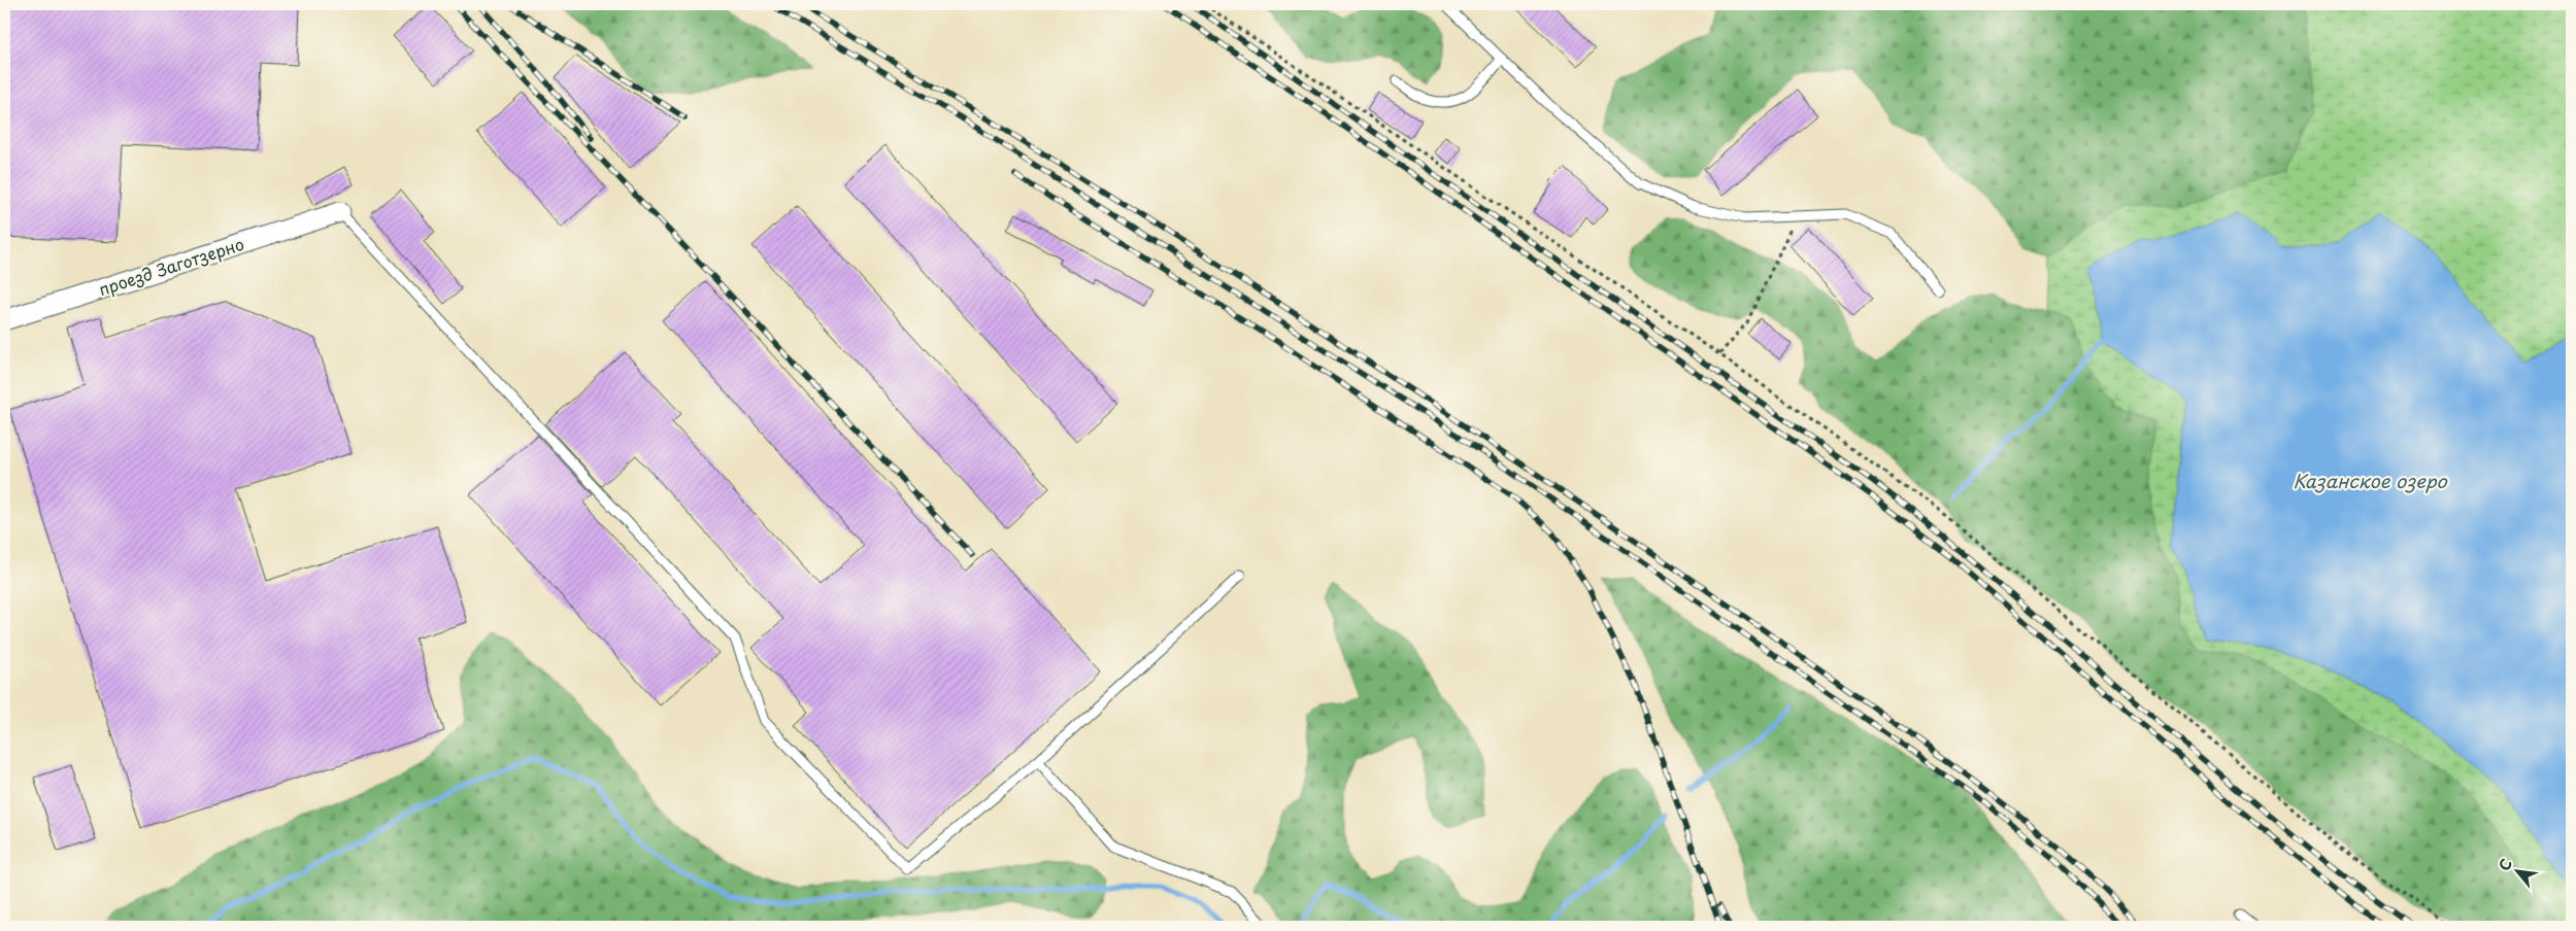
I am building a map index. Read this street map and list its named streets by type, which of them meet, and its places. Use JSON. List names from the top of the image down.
{
  "streets": {
    "street": ["проезд Заготзерно"]
  },
  "water": ["Казанское озеро"],
  "north": "top left"
}
